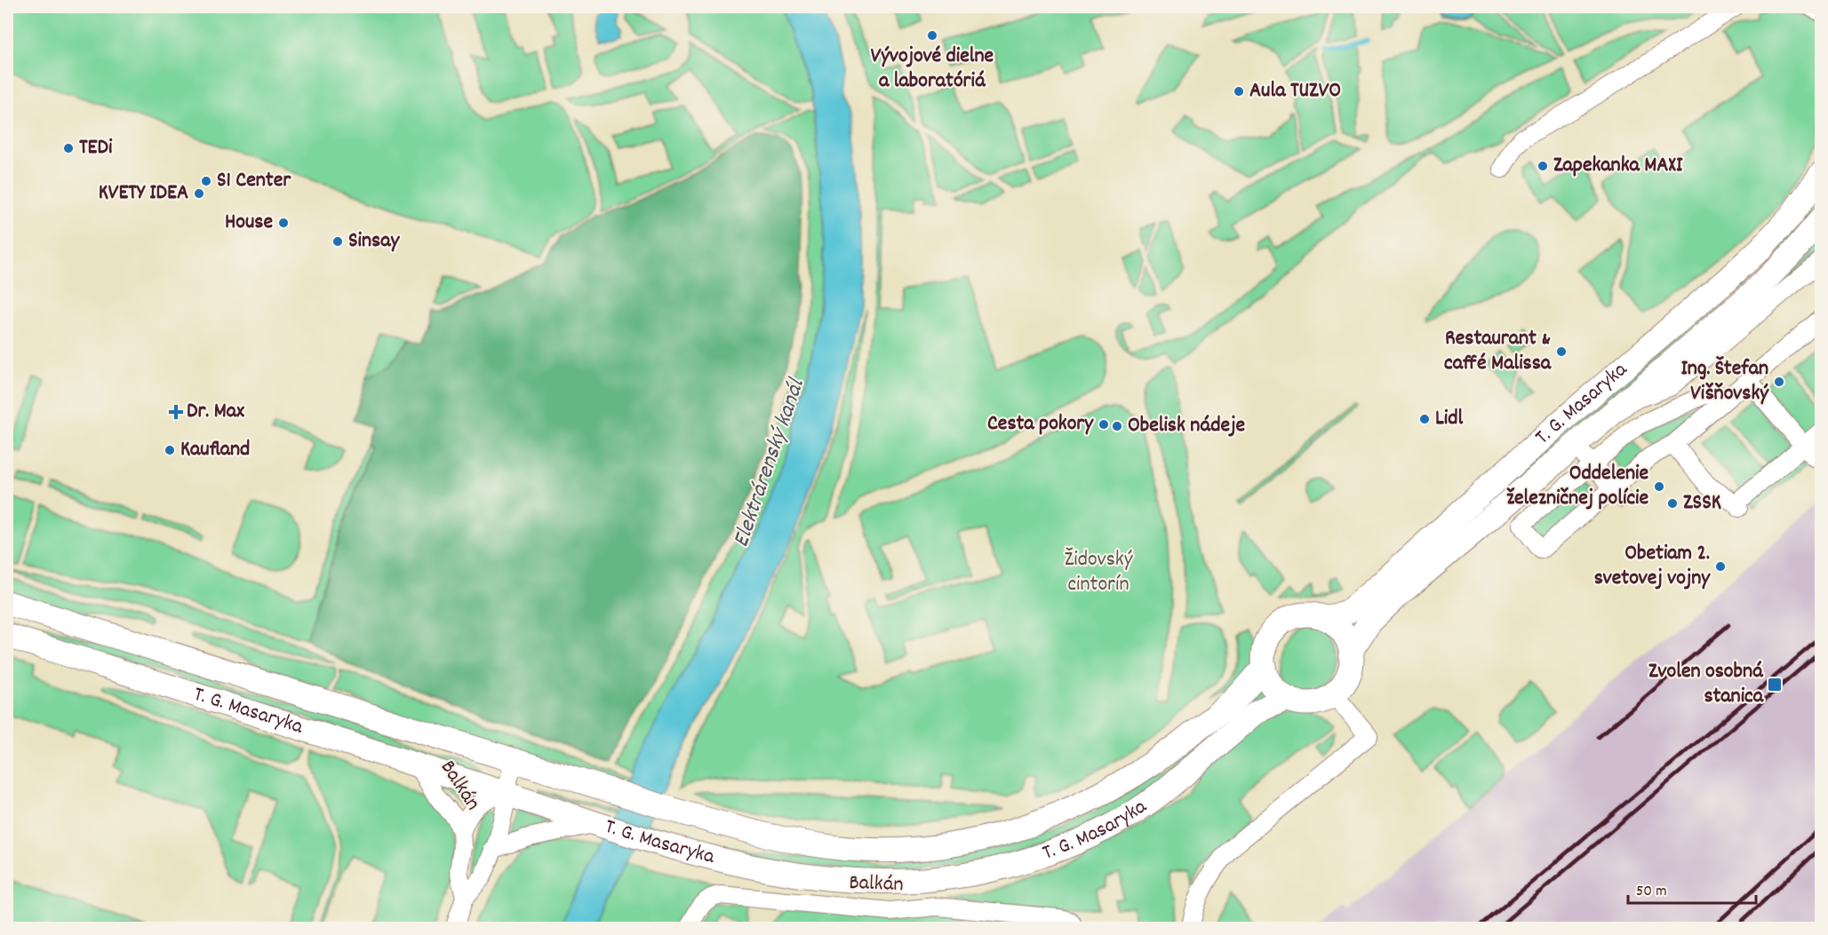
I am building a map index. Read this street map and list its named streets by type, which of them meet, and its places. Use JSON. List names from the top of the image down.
{
  "streets": {
    "street": ["T. G. Masaryka", "Balkán"]
  },
  "crossings": [
    ["T. G. Masaryka", "Balkán"]
  ],
  "water": ["Elektrárenský kanál"],
  "parks": ["Židovský cintorín"],
  "places": {
    "other": [
      "Vývojové dielne a laboratóriá",
      "Aula TUZVO",
      "TEDi",
      "Zapekanka MAXI",
      "S1 Center",
      "KVETY IDEA",
      "House",
      "Sinsay",
      "Restaurant & caffé Malissa",
      "Ing. Štefan Višňovský",
      "Lidl",
      "Cesta pokory",
      "Obelisk nádeje",
      "Kaufland",
      "Oddelenie železničnej polície",
      "ZSSK",
      "Obetiam 2. svetovej vojny"
    ],
    "health": ["Dr. Max"],
    "transit": ["Zvolen osobná stanica"]
  },
  "scale_bar": "50 m"
}
